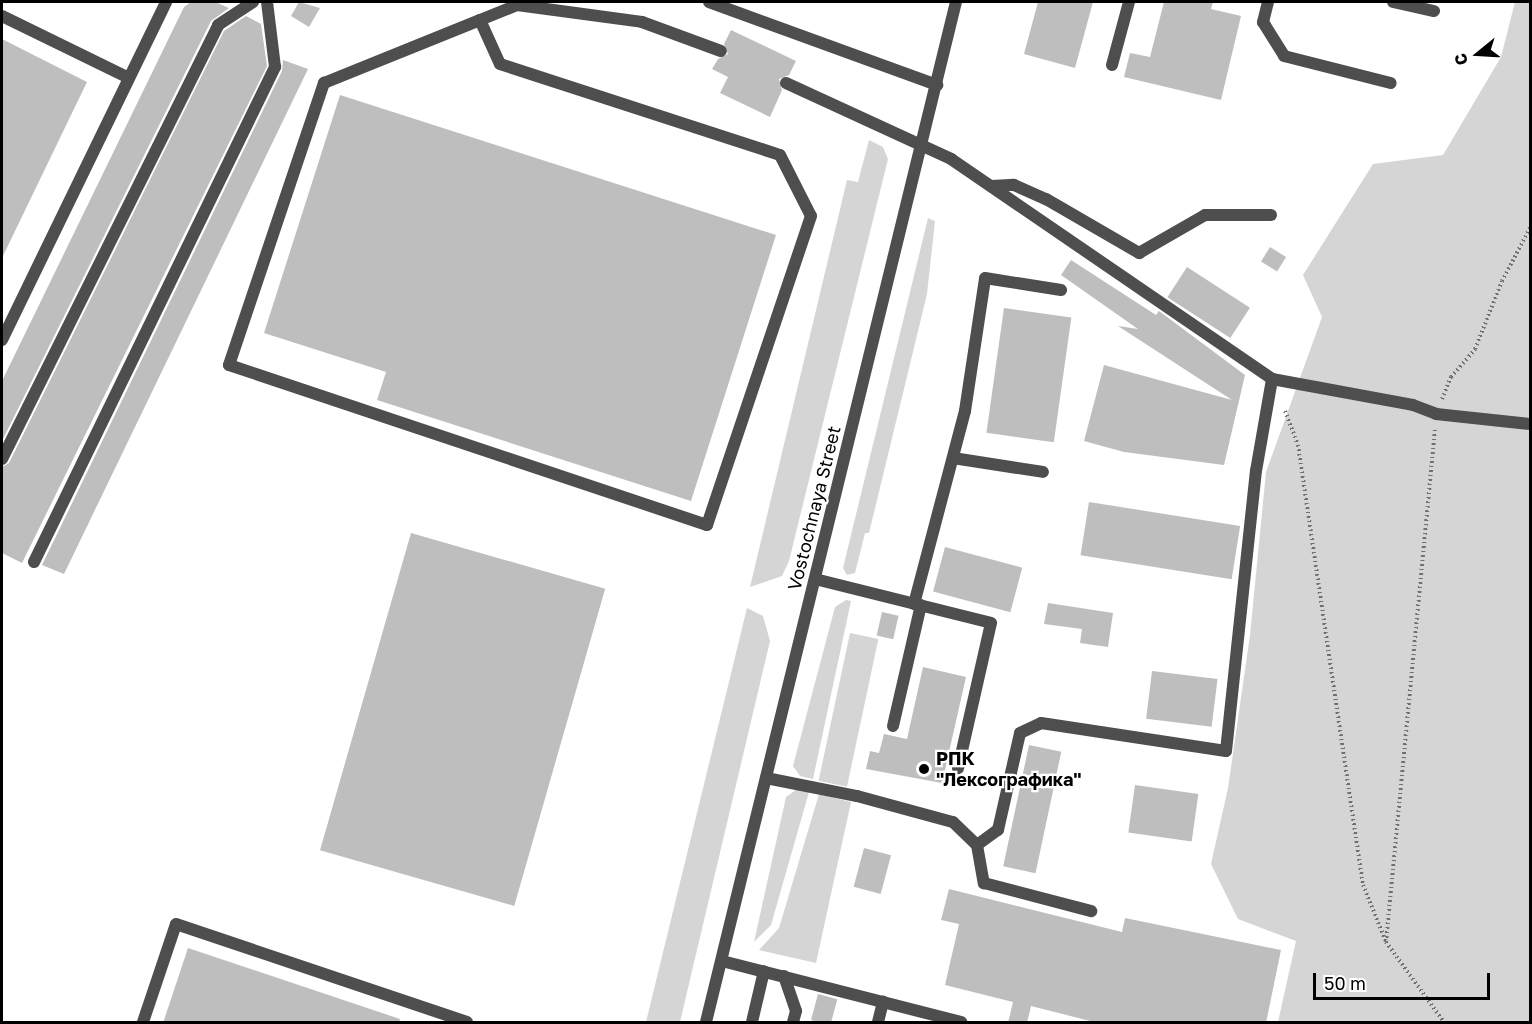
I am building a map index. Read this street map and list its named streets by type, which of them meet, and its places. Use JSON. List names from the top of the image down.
{
  "streets": {
    "street": ["Vostochnaya Street"]
  },
  "places": ["РПК \"Лексографика\""],
  "scale_bar": "50 m",
  "north": "left"
}
